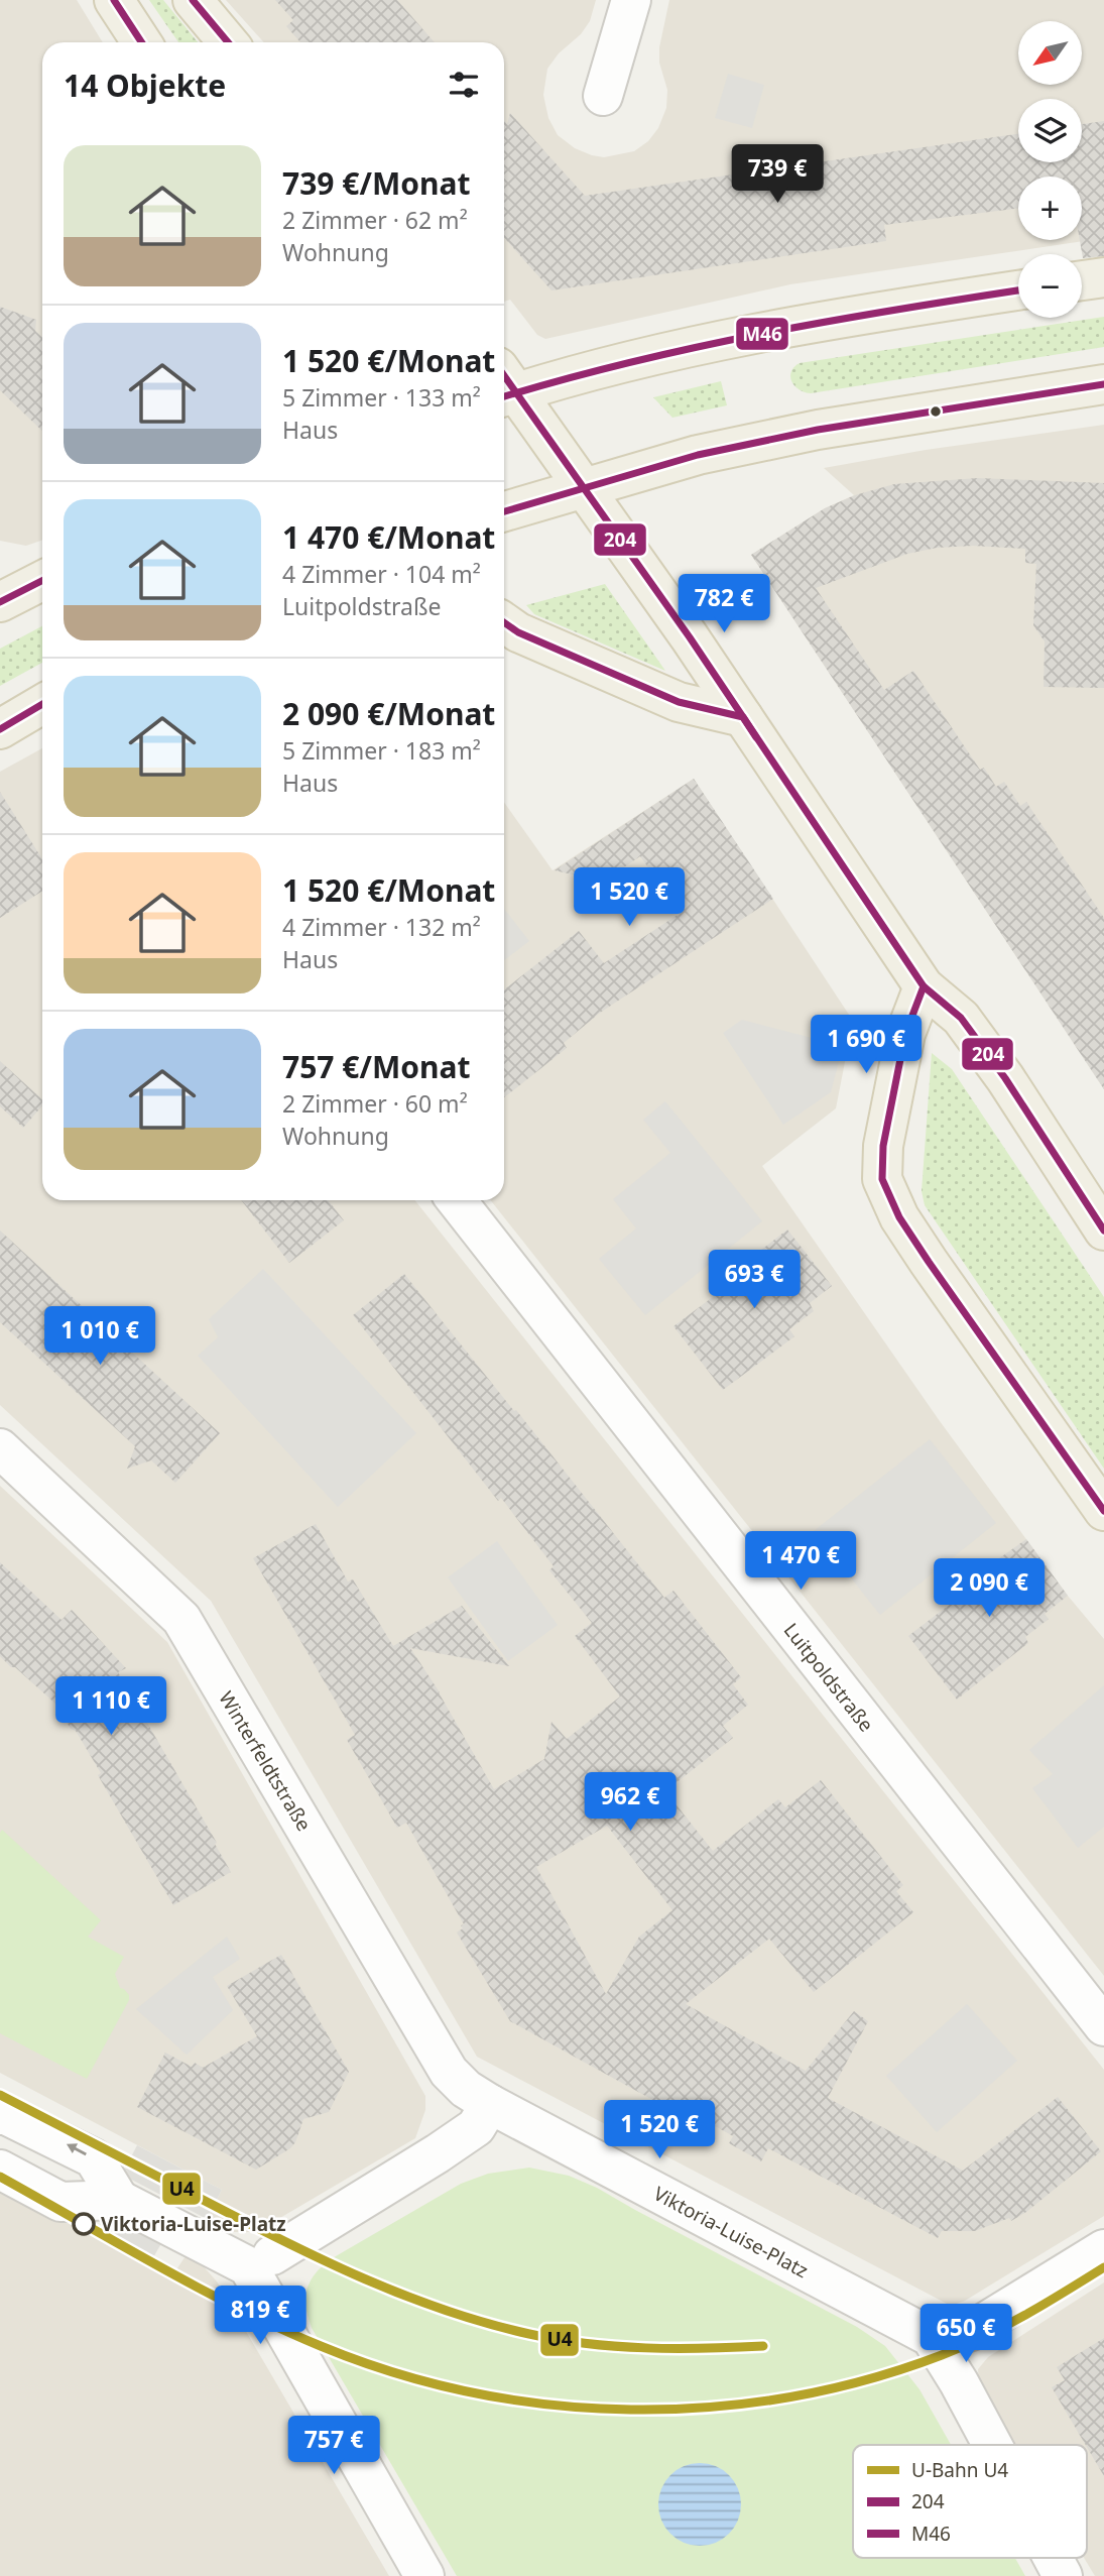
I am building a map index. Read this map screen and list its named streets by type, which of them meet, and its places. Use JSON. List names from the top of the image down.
{
  "streets": {
    "street": ["Luitpoldstraße", "Winterfeldtstraße", "Viktoria-Luise-Platz"]
  },
  "crossings": [
    ["Winterfeldtstraße", "Viktoria-Luise-Platz"]
  ],
  "places": ["Viktoria-Luise-Platz"],
  "lines": ["transit line 204", "transit line M46", "metro line U4"],
  "legend": ["U-Bahn U4", "204", "M46"],
  "north": "bottom left",
  "page": {
    "map_buttons": ["+", "−"],
    "heading": "14 Objekte",
    "list": [
      {
        "name": "739 €/Monat",
        "note": "2 Zimmer · 62 m² · Wohnung"
      },
      {
        "name": "1 520 €/Monat",
        "note": "5 Zimmer · 133 m² · Haus"
      },
      {
        "name": "1 470 €/Monat",
        "note": "4 Zimmer · 104 m² · Luitpoldstraße"
      },
      {
        "name": "2 090 €/Monat",
        "note": "5 Zimmer · 183 m² · Haus"
      },
      {
        "name": "1 520 €/Monat",
        "note": "4 Zimmer · 132 m² · Haus"
      },
      {
        "name": "757 €/Monat",
        "note": "2 Zimmer · 60 m² · Wohnung"
      }
    ],
    "price": [
      "739 €",
      "782 €",
      "1 520 €",
      "1 690 €",
      "693 €",
      "1 010 €",
      "1 470 €",
      "2 090 €",
      "1 110 €",
      "962 €",
      "1 520 €",
      "819 €",
      "650 €",
      "757 €"
    ]
  }
}
